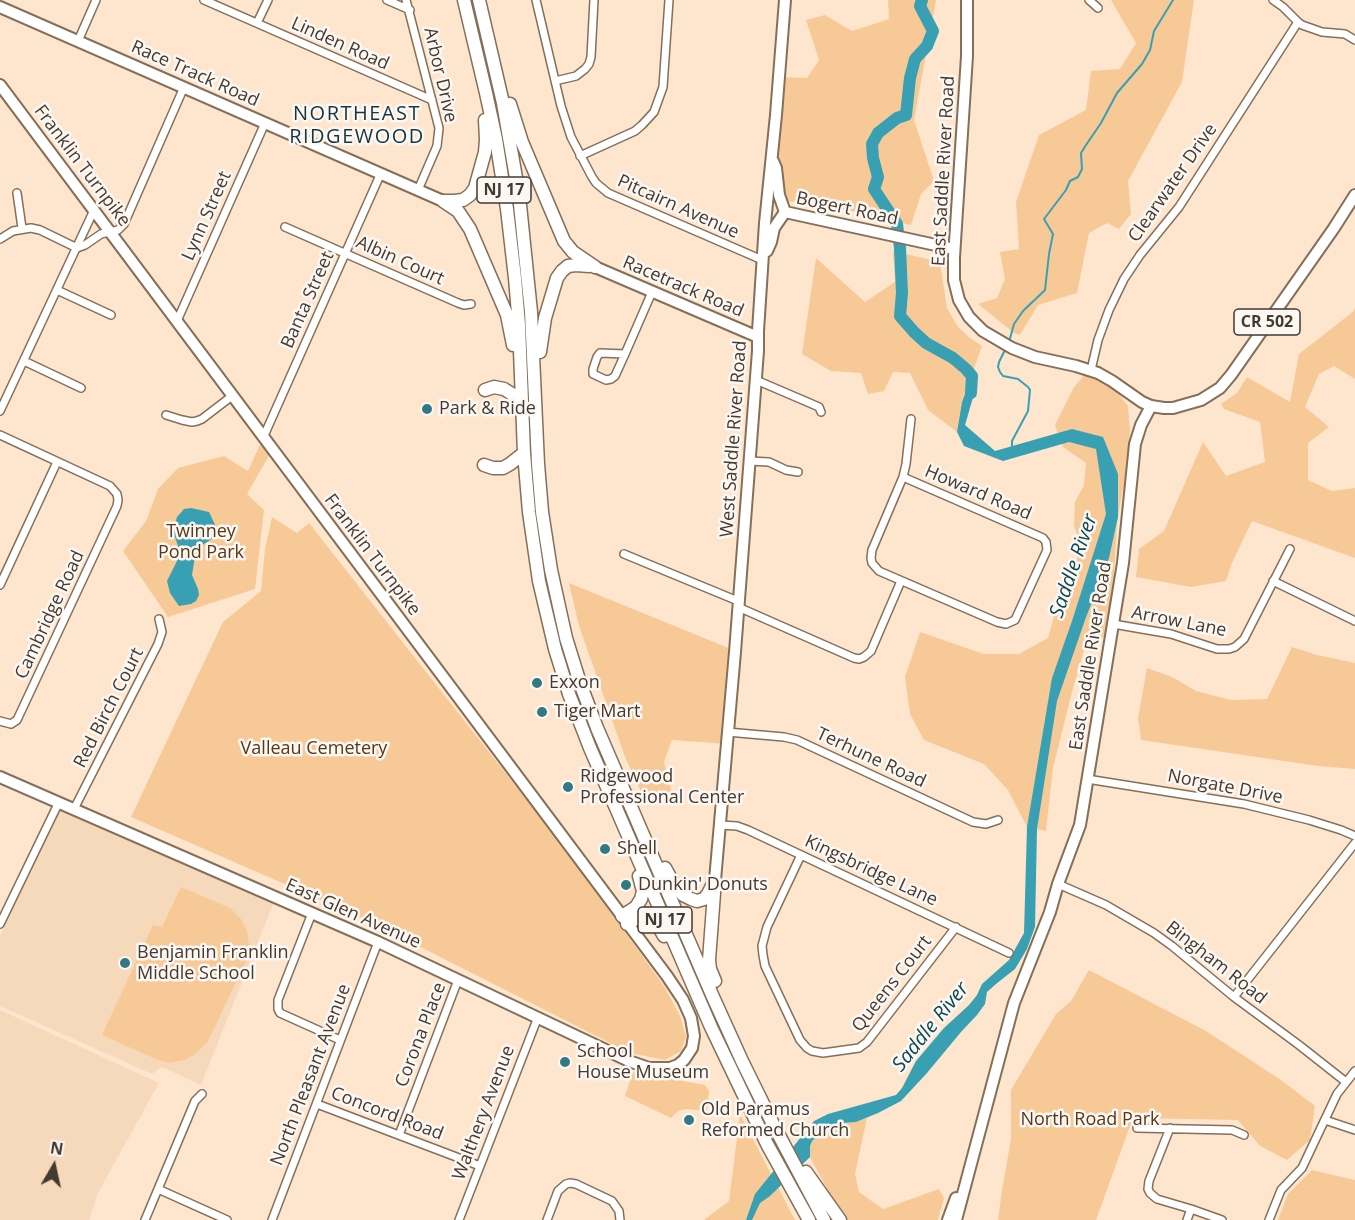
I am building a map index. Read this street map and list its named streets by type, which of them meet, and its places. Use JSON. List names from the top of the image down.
{
  "streets": {
    "highway": ["NJ 17"],
    "street": [
      "Linden Road",
      "Race Track Road",
      "Arbor Drive",
      "Franklin Turnpike",
      "East Saddle River Road",
      "Clearwater Drive",
      "Pitcairn Avenue",
      "Bogert Road",
      "Lynn Street",
      "Albin Court",
      "Racetrack Road",
      "Banta Street",
      "CR 502",
      "West Saddle River Road",
      "Howard Road",
      "Cambridge Road",
      "Arrow Lane",
      "Red Birch Court",
      "Terhune Road",
      "Norgate Drive",
      "Kingsbridge Lane",
      "East Glen Avenue",
      "Bingham Road",
      "Queens Court",
      "Corona Place",
      "North Pleasant Avenue",
      "Walthery Avenue",
      "Concord Road"
    ]
  },
  "crossings": [
    ["Linden Road", "Arbor Drive"],
    ["Race Track Road", "Arbor Drive"],
    ["Race Track Road", "Lynn Street"],
    ["Race Track Road", "Banta Street"],
    ["Franklin Turnpike", "Lynn Street"],
    ["Franklin Turnpike", "Banta Street"],
    ["Franklin Turnpike", "East Glen Avenue"],
    ["East Saddle River Road", "Clearwater Drive"],
    ["East Saddle River Road", "Bogert Road"],
    ["East Saddle River Road", "CR 502"],
    ["East Saddle River Road", "Arrow Lane"],
    ["East Saddle River Road", "Norgate Drive"],
    ["East Saddle River Road", "Bingham Road"],
    ["Pitcairn Avenue", "Bogert Road"],
    ["Pitcairn Avenue", "West Saddle River Road"],
    ["Bogert Road", "West Saddle River Road"],
    ["Albin Court", "Banta Street"],
    ["Racetrack Road", "West Saddle River Road"],
    ["West Saddle River Road", "Terhune Road"],
    ["West Saddle River Road", "Kingsbridge Lane"],
    ["Red Birch Court", "East Glen Avenue"],
    ["Kingsbridge Lane", "Queens Court"],
    ["East Glen Avenue", "Corona Place"],
    ["East Glen Avenue", "North Pleasant Avenue"],
    ["East Glen Avenue", "Walthery Avenue"],
    ["Corona Place", "Concord Road"],
    ["North Pleasant Avenue", "Concord Road"],
    ["Walthery Avenue", "Concord Road"]
  ],
  "districts": ["NORTHEAST RIDGEWOOD"],
  "water": ["Saddle River"],
  "parks": ["Twinney Pond Park", "Valleau Cemetery", "North Road Park"],
  "places": [
    "Park & Ride",
    "Exxon",
    "Tiger Mart",
    "Ridgewood Professional Center",
    "Shell",
    "Dunkin' Donuts",
    "Benjamin Franklin Middle School",
    "School House Museum",
    "Old Paramus Reformed Church"
  ],
  "north": "top"
}
